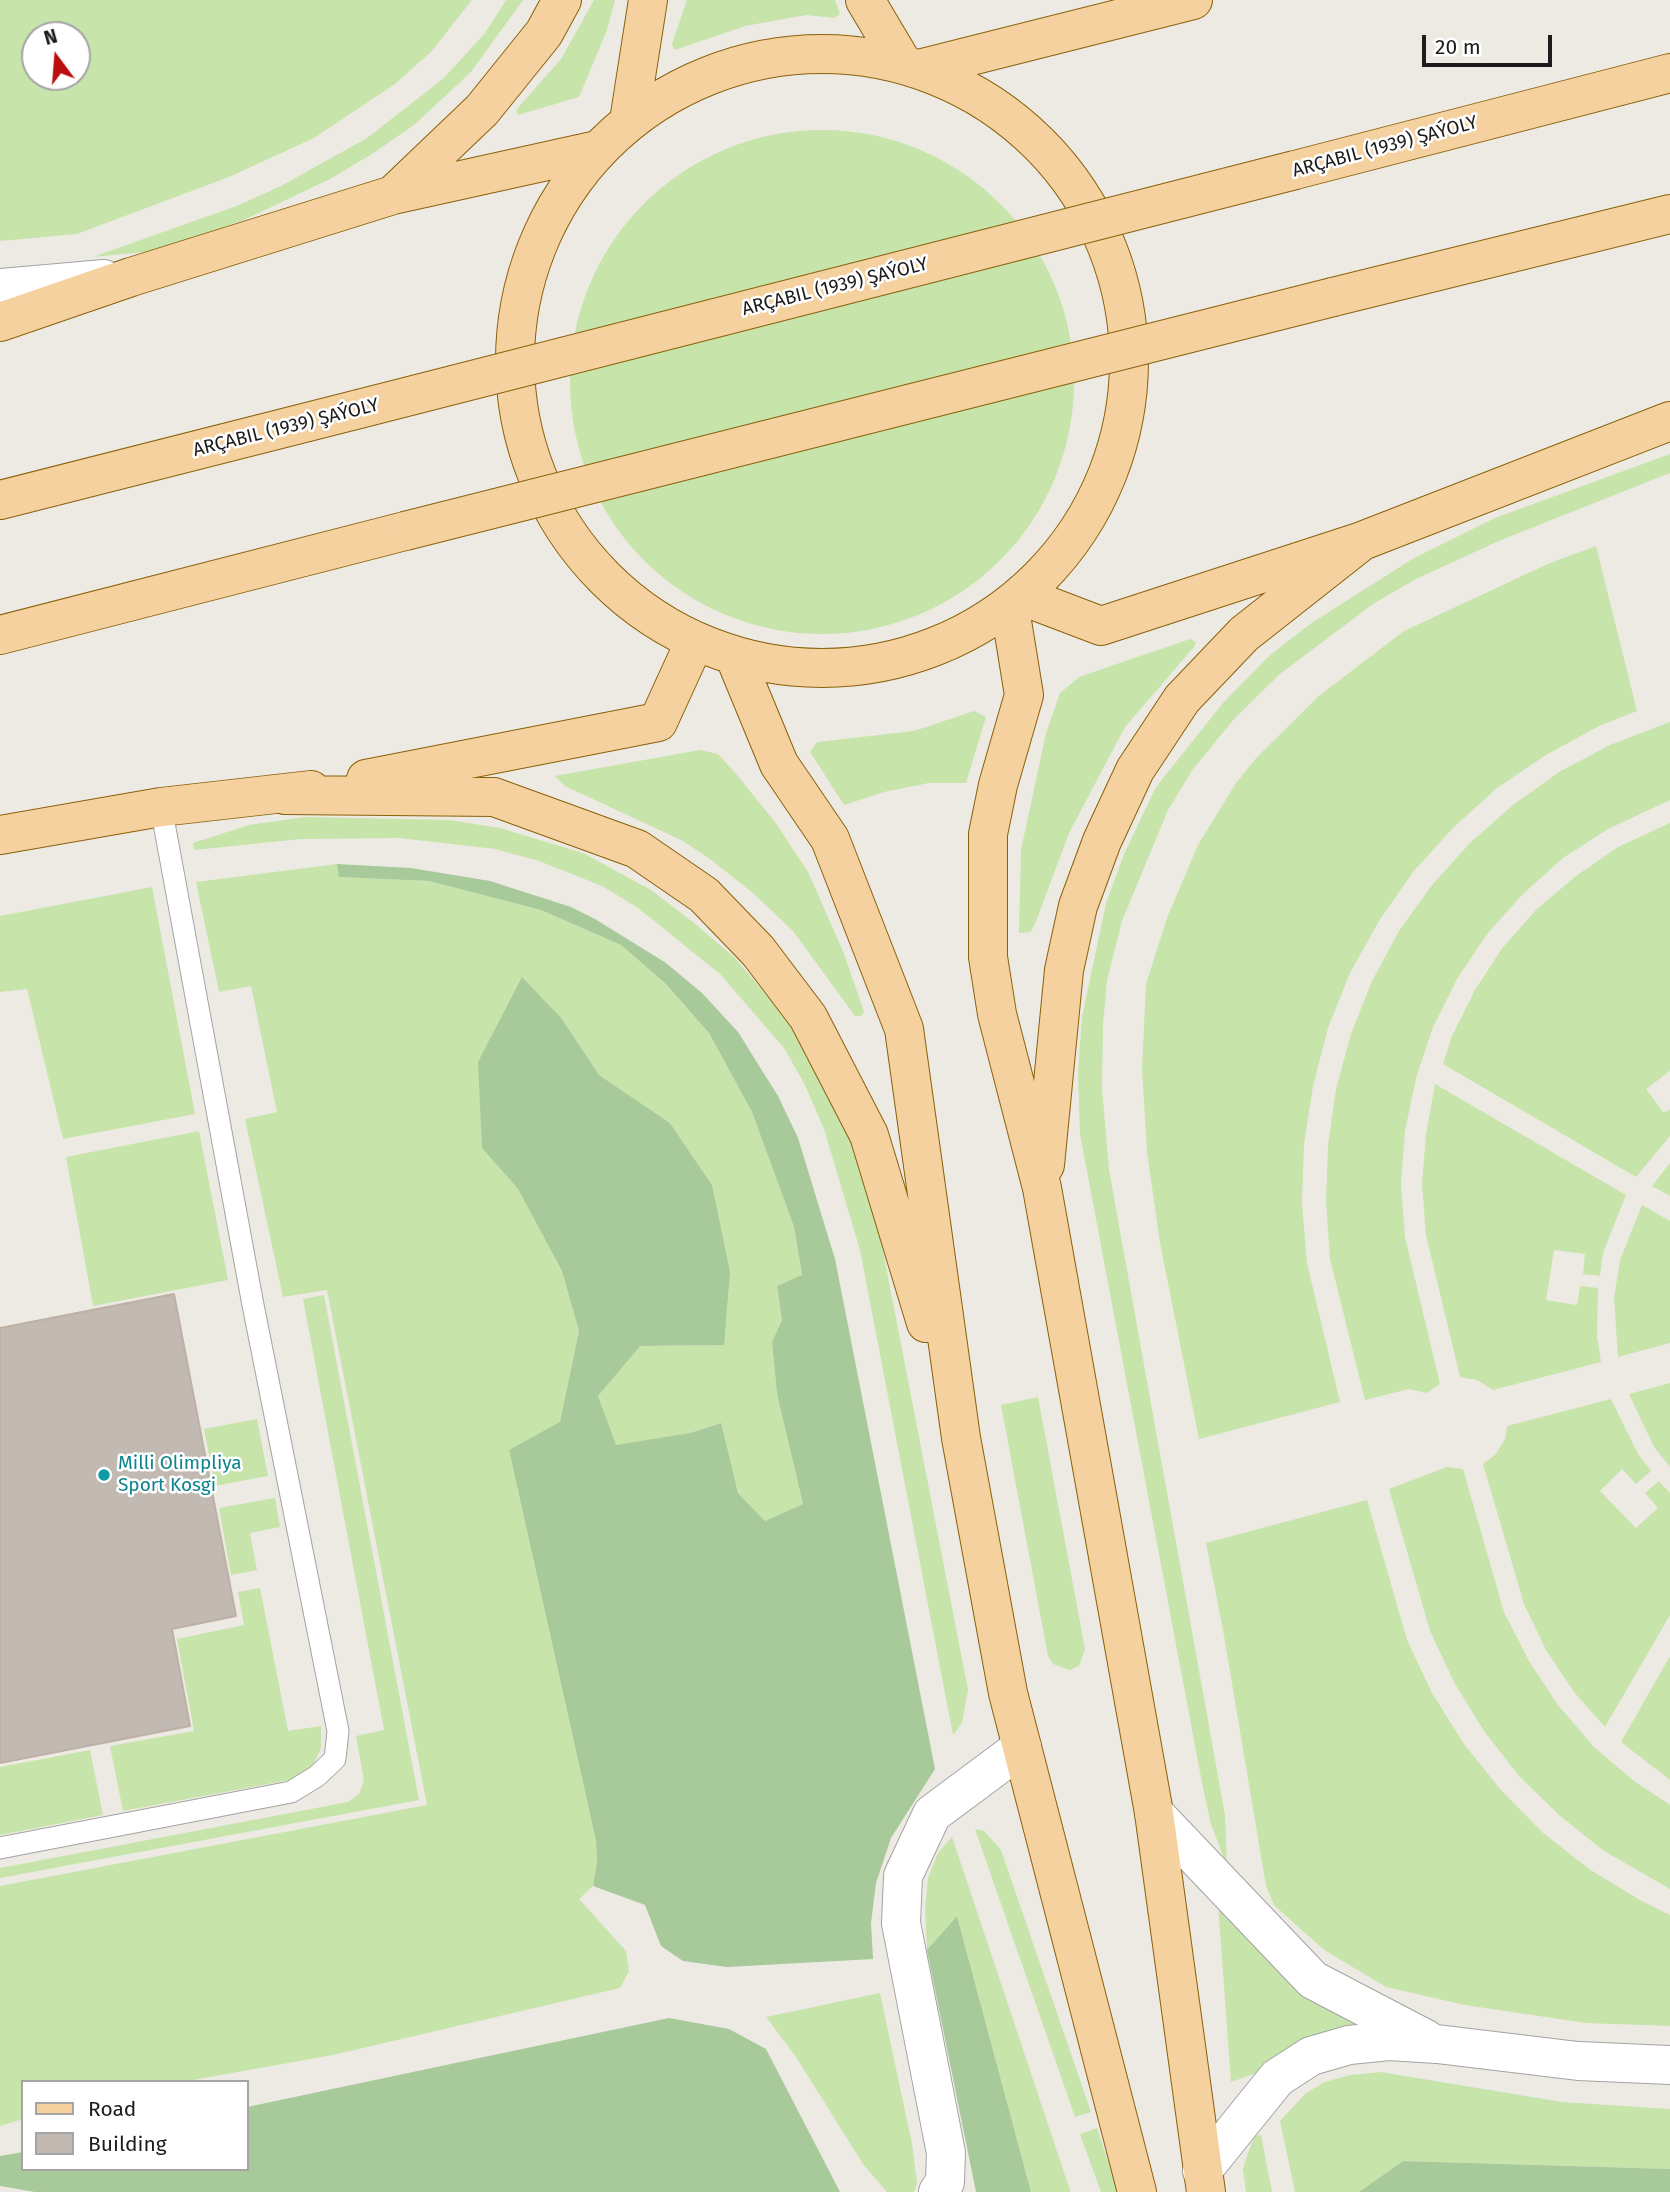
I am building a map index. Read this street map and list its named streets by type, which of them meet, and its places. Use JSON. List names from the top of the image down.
{
  "streets": {
    "main road": ["ARÇABIL (1939) ŞAÝOLY"]
  },
  "places": ["Milli Olimpliya Sport Kosgi"],
  "legend": ["Road", "Building"],
  "scale_bar": "20 m",
  "north": "top"
}
